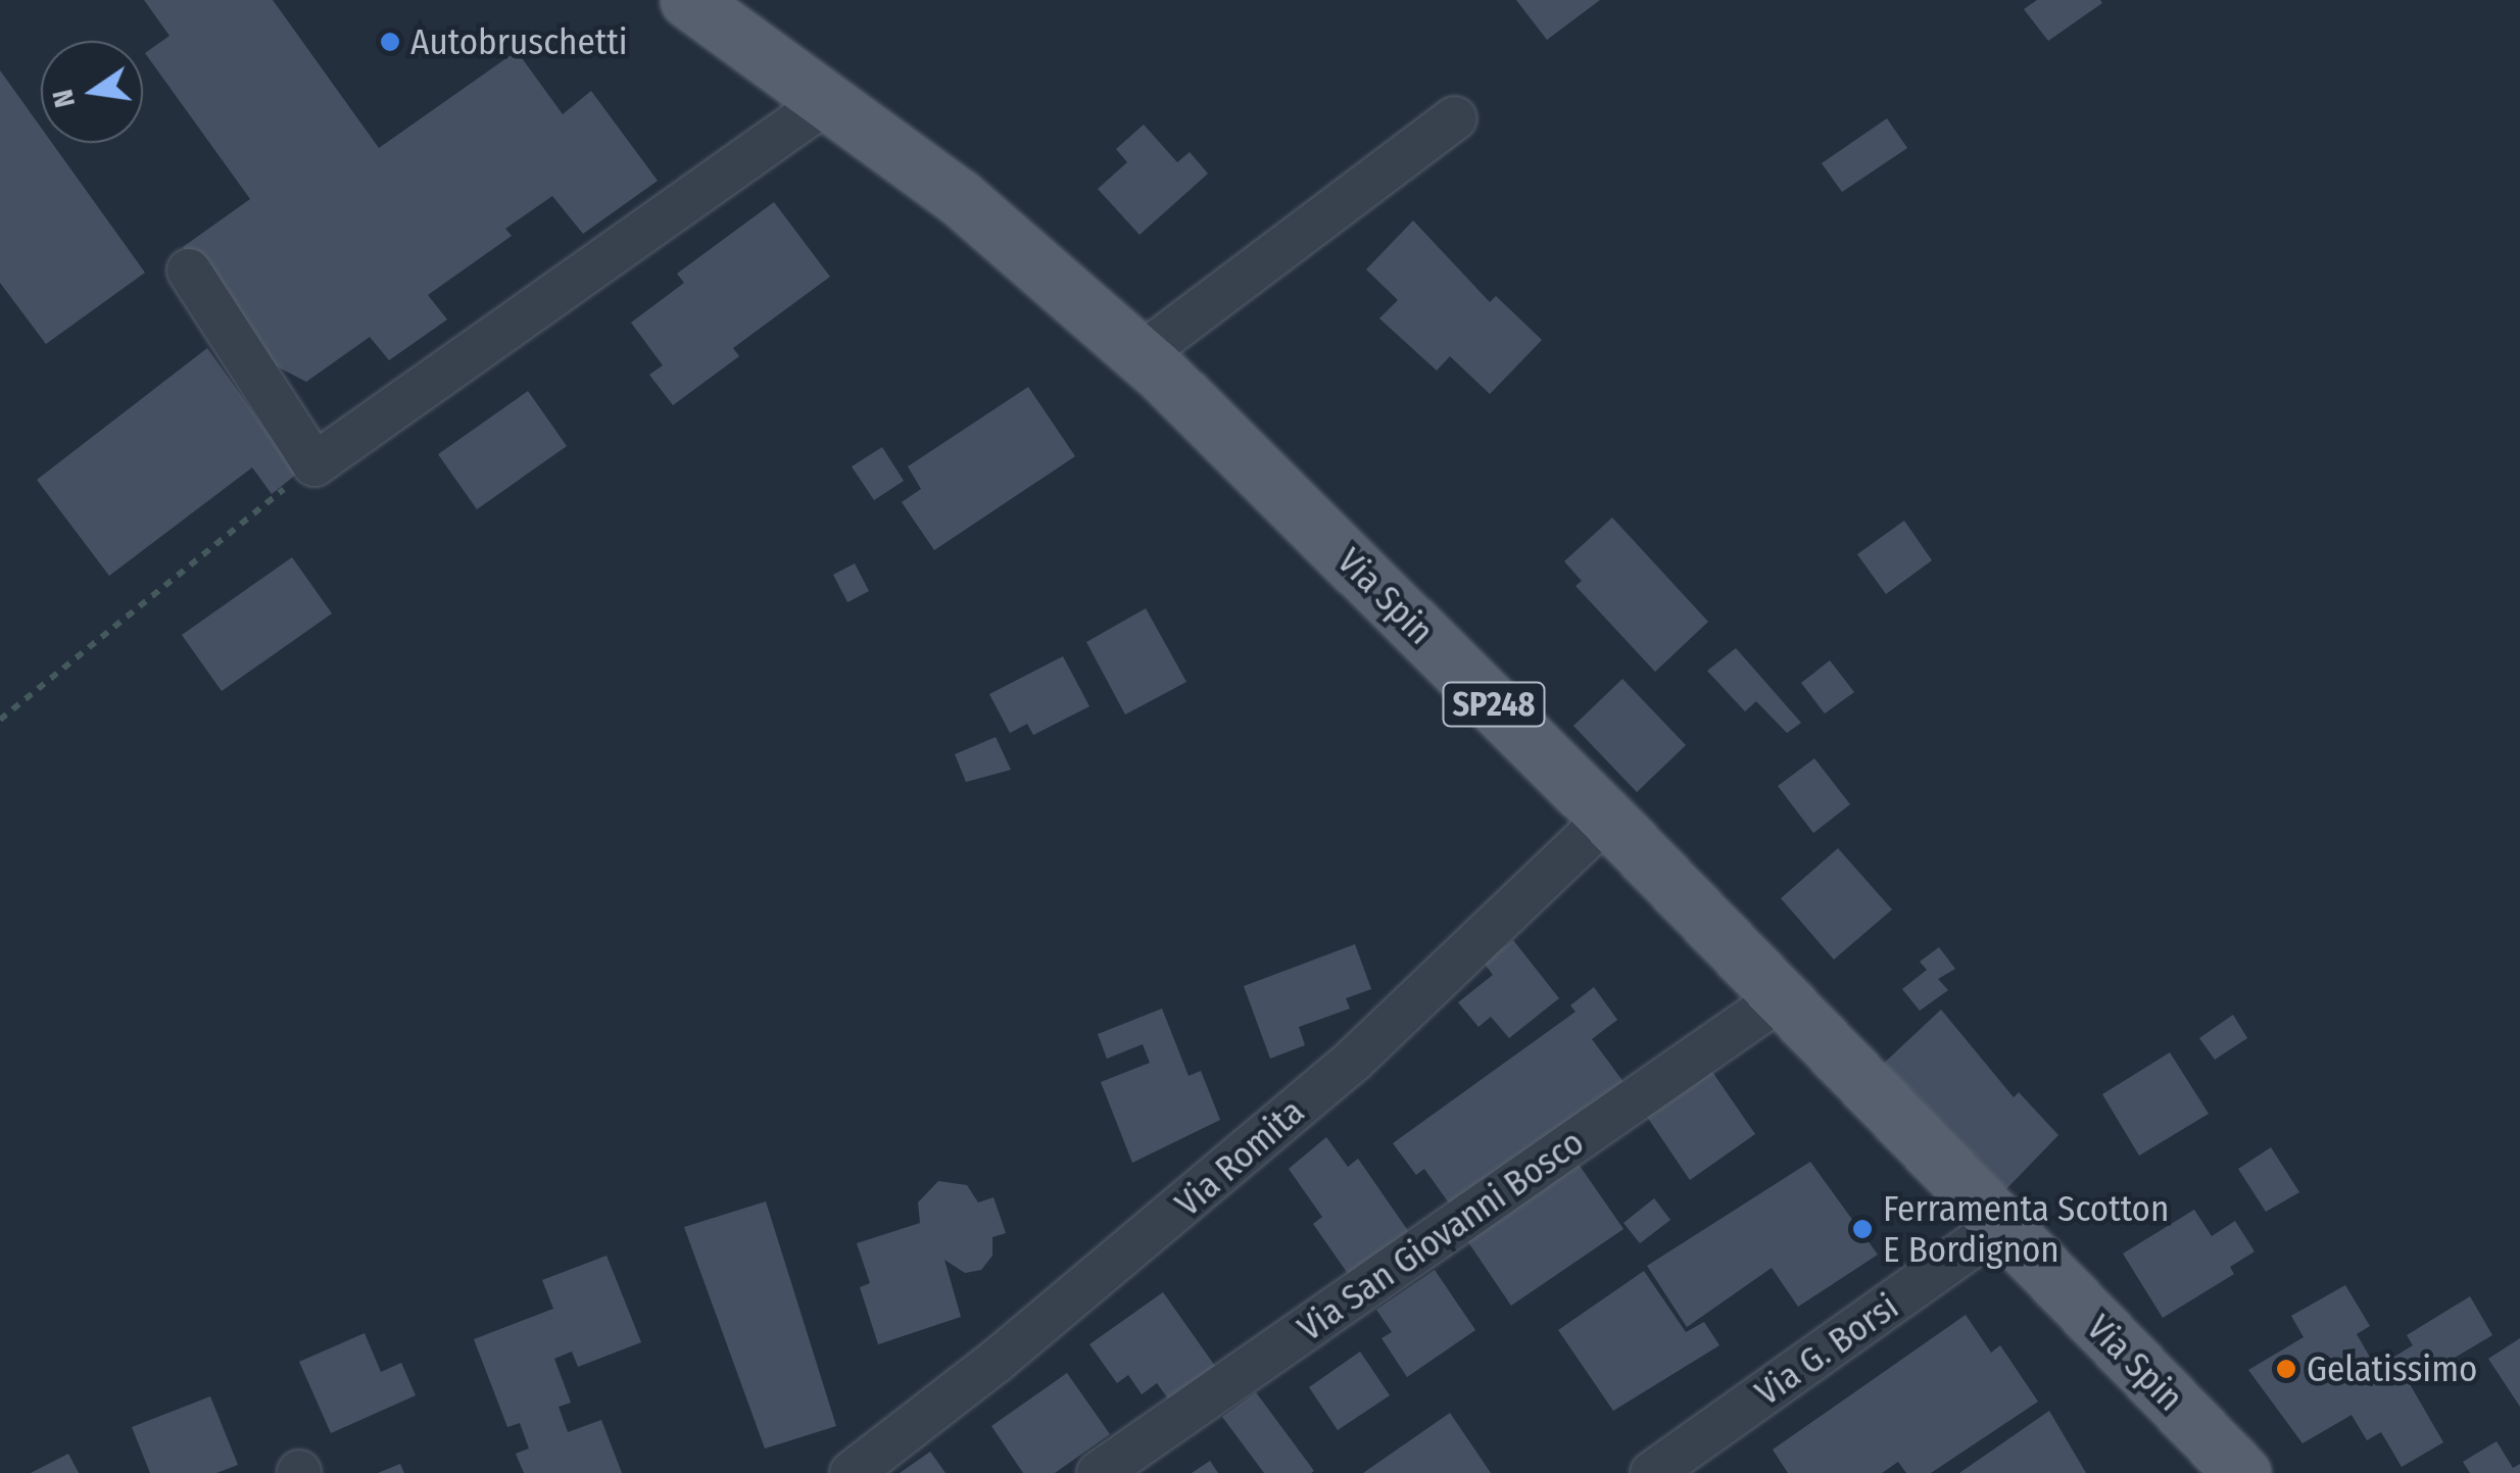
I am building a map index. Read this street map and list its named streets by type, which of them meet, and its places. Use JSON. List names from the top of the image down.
{
  "streets": {
    "main road": ["Via Spin", "SP248"],
    "street": ["Via Romita", "Via San Giovanni Bosco", "Via G. Borsi"]
  },
  "crossings": [
    ["Via Spin", "Via Romita"],
    ["Via Spin", "Via San Giovanni Bosco"],
    ["Via Spin", "Via G. Borsi"]
  ],
  "places": ["Autobruschetti", "Ferramenta Scotton E Bordignon", "Gelatissimo"],
  "north": "left"
}
